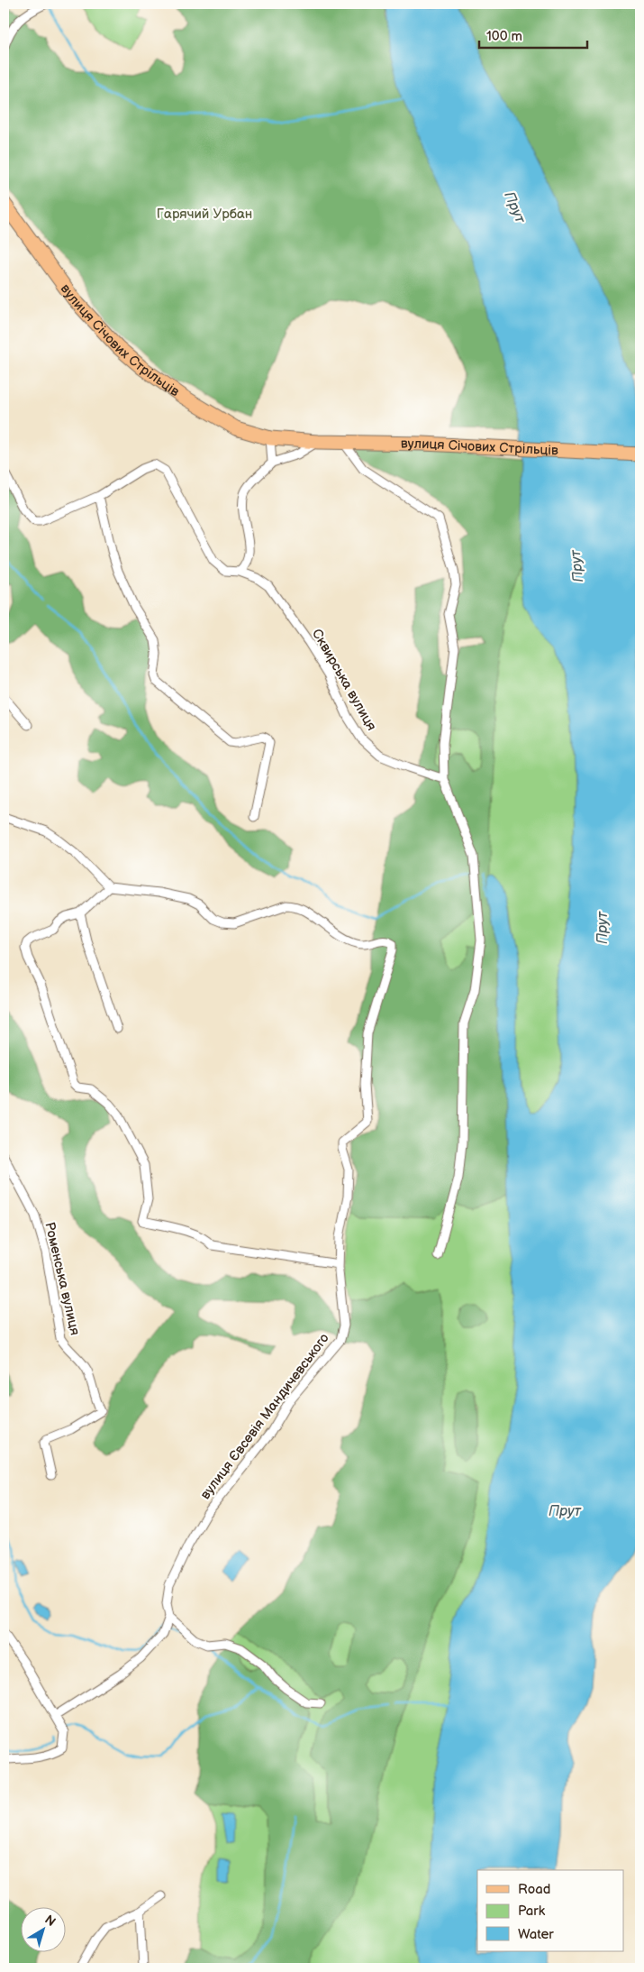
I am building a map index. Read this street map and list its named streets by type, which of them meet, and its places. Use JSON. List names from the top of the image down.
{
  "streets": {
    "main road": ["вулиця Січових Стрільців"],
    "street": ["Сквирська вулиця", "Роменська вулиця", "вулиця Євсевія Мандичевського"]
  },
  "water": ["Прут"],
  "parks": ["Гарячий Урбан"],
  "legend": ["Road", "Park", "Water"],
  "scale_bar": "100 m",
  "north": "top right"
}
